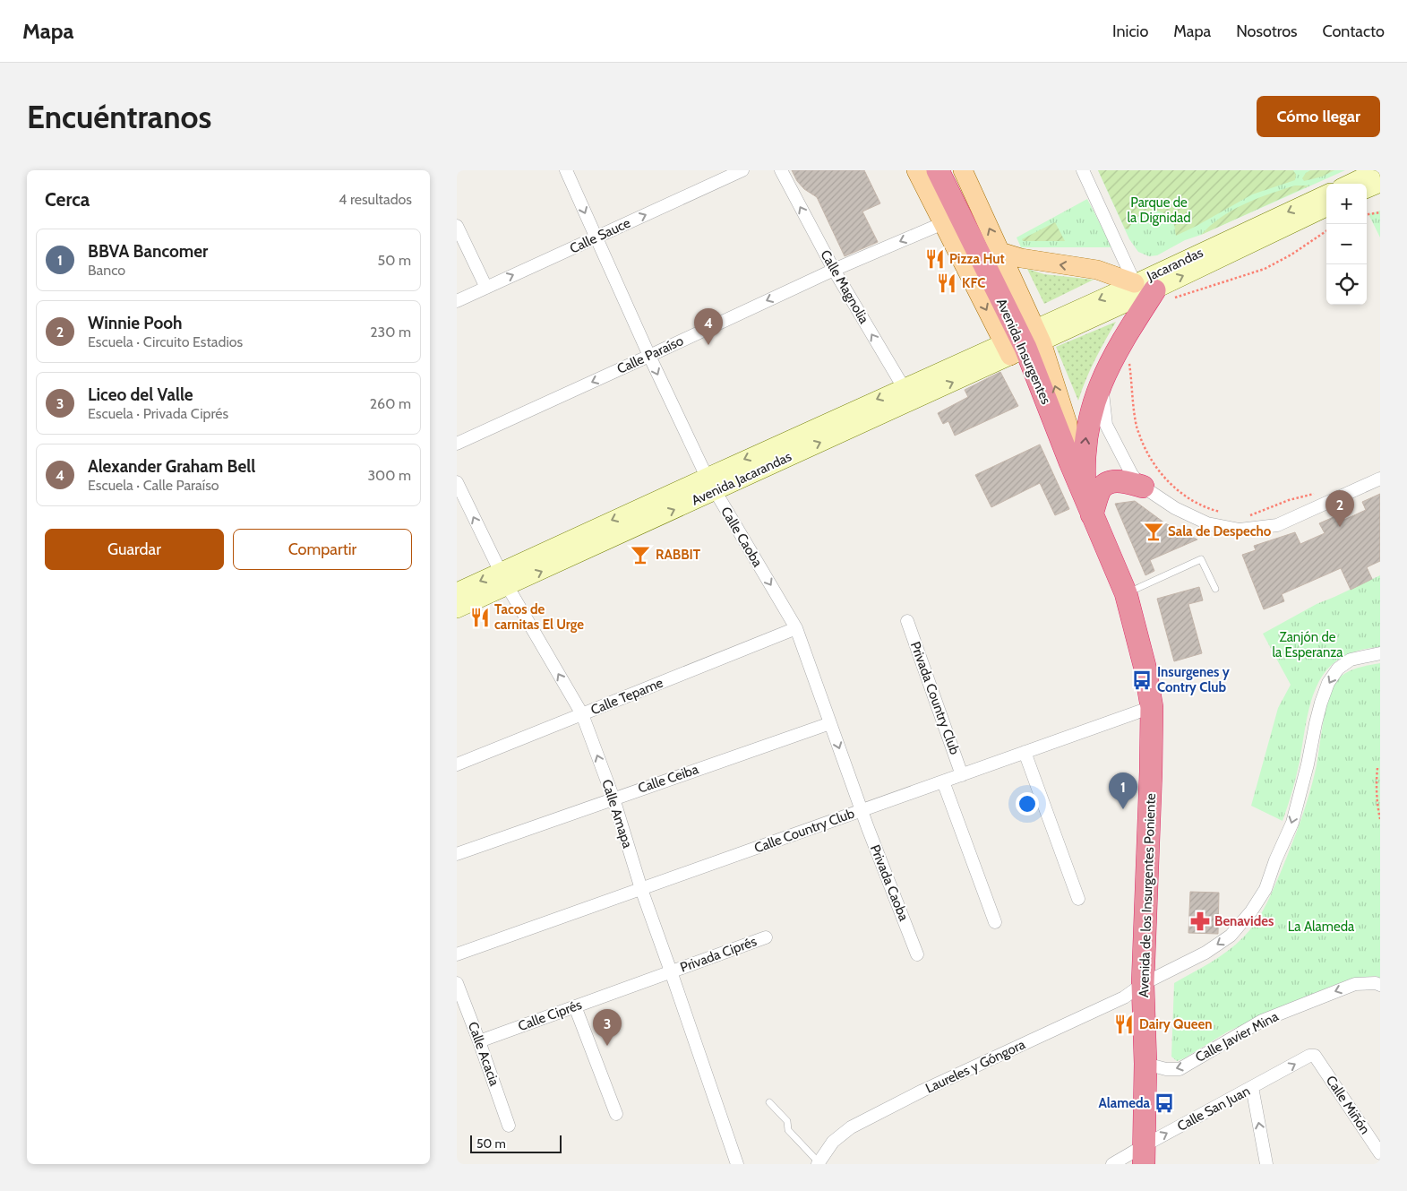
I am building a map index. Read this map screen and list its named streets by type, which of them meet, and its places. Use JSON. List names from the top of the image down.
{
  "streets": {
    "highway": ["Avenida Insurgentes", "Avenida de los Insurgentes Poniente"],
    "main road": ["Jacarandas", "Avenida Jacarandas"],
    "street": [
      "Calle Sauce",
      "Calle Magnolia",
      "Calle Paraíso",
      "Calle Caoba",
      "Calle Tepame",
      "Privada Country Club",
      "Calle Ceiba",
      "Calle Amapa",
      "Calle Country Club",
      "Privada Caoba",
      "Privada Ciprés",
      "Calle Ciprés",
      "Calle Javier Mina",
      "Calle Acacia",
      "Laureles y Góngora",
      "Calle Miñón",
      "Calle San Juan"
    ]
  },
  "crossings": [
    ["Calle Sauce", "Calle Caoba"],
    ["Jacarandas", "Avenida Insurgentes"],
    ["Jacarandas", "Avenida Jacarandas"],
    ["Calle Magnolia", "Calle Paraíso"],
    ["Calle Magnolia", "Avenida Jacarandas"],
    ["Avenida Insurgentes", "Avenida Jacarandas"],
    ["Avenida Insurgentes", "Calle Country Club"],
    ["Avenida Insurgentes", "Avenida de los Insurgentes Poniente"],
    ["Calle Paraíso", "Calle Caoba"],
    ["Avenida Jacarandas", "Calle Caoba"],
    ["Avenida Jacarandas", "Calle Amapa"],
    ["Calle Caoba", "Calle Tepame"],
    ["Calle Caoba", "Calle Ceiba"],
    ["Calle Caoba", "Calle Country Club"],
    ["Calle Caoba", "Privada Caoba"],
    ["Calle Tepame", "Calle Amapa"],
    ["Privada Country Club", "Calle Country Club"],
    ["Calle Ceiba", "Calle Amapa"],
    ["Calle Amapa", "Calle Country Club"],
    ["Calle Amapa", "Privada Ciprés"],
    ["Calle Amapa", "Calle Ciprés"],
    ["Calle Country Club", "Privada Caoba"],
    ["Calle Country Club", "Avenida de los Insurgentes Poniente"],
    ["Avenida de los Insurgentes Poniente", "Calle Javier Mina"],
    ["Avenida de los Insurgentes Poniente", "Laureles y Góngora"],
    ["Avenida de los Insurgentes Poniente", "Calle San Juan"],
    ["Privada Ciprés", "Calle Ciprés"],
    ["Calle Ciprés", "Calle Acacia"],
    ["Calle Miñón", "Calle San Juan"]
  ],
  "one_way": [
    "Calle Sauce",
    "Calle Magnolia",
    "Calle Paraíso",
    "Calle Caoba",
    "Calle Amapa",
    "Calle Javier Mina",
    "Laureles y Góngora",
    "Calle San Juan"
  ],
  "parks": ["Parque de la Dignidad", "Zanjón de la Esperanza", "La Alameda"],
  "places": {
    "restaurant": [
      "Pizza Hut",
      "KFC",
      "Tacos de carnitas El Urge",
      "Dairy Queen"
    ],
    "bar": ["Sala de Despecho", "RABBIT"],
    "bus stop": ["Insurgenes y Contry Club", "Alameda"],
    "pharmacy": ["Benavides"]
  },
  "scale_bar": "50 m",
  "page": {
    "header": "Mapa",
    "nav": [
      "Inicio",
      "Mapa",
      "Nosotros",
      "Contacto"
    ],
    "buttons": [
      "Cómo llegar",
      ["Guardar", "Compartir"]
    ],
    "title": "Encuéntranos",
    "heading": ["Cerca", "4 resultados"],
    "map_buttons": ["+", "−"],
    "list": [
      {
        "mark": "1",
        "name": "BBVA Bancomer",
        "note": "Banco",
        "value": "50 m"
      },
      {
        "mark": "2",
        "name": "Winnie Pooh",
        "note": "Escuela · Circuito Estadios",
        "value": "230 m"
      },
      {
        "mark": "3",
        "name": "Liceo del Valle",
        "note": "Escuela · Privada Ciprés",
        "value": "260 m"
      },
      {
        "mark": "4",
        "name": "Alexander Graham Bell",
        "note": "Escuela · Calle Paraíso",
        "value": "300 m"
      }
    ],
    "pins": [
      "4",
      "2",
      "1",
      "3"
    ],
    "scale": "50 m"
  }
}
